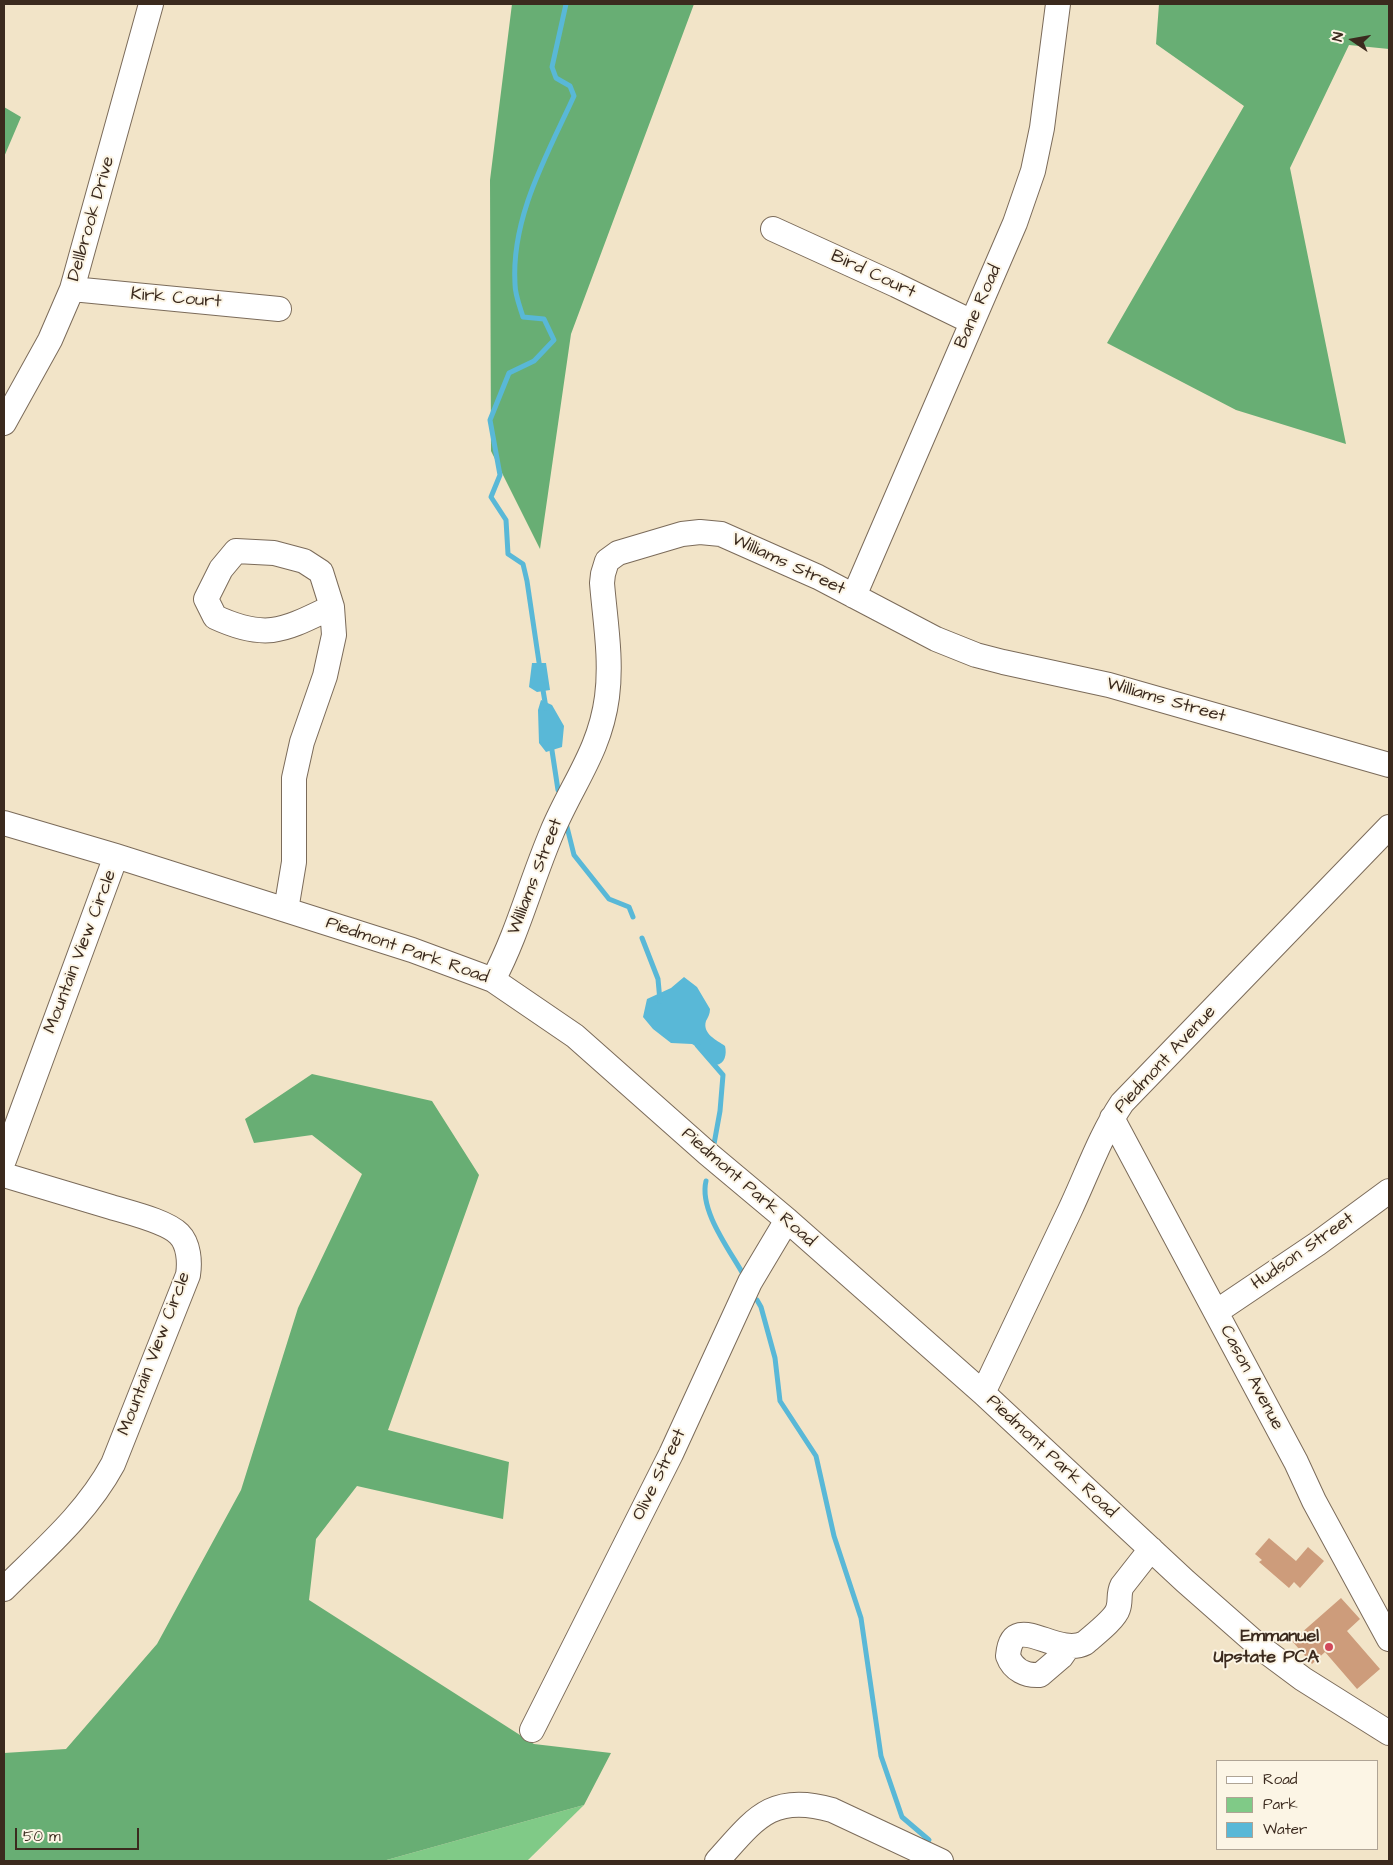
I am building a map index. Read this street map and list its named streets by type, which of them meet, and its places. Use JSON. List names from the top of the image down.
{
  "streets": {
    "street": [
      "Dellbrook Drive",
      "Bird Court",
      "Kirk Court",
      "Bane Road",
      "Williams Street",
      "Piedmont Park Road",
      "Mountain View Circle",
      "Piedmont Avenue",
      "Hudson Street",
      "Cason Avenue",
      "Olive Street"
    ]
  },
  "crossings": [
    ["Dellbrook Drive", "Kirk Court"],
    ["Bird Court", "Bane Road"],
    ["Bane Road", "Williams Street"],
    ["Williams Street", "Piedmont Park Road"],
    ["Piedmont Park Road", "Mountain View Circle"],
    ["Piedmont Park Road", "Piedmont Avenue"],
    ["Piedmont Park Road", "Olive Street"],
    ["Piedmont Avenue", "Cason Avenue"],
    ["Hudson Street", "Cason Avenue"]
  ],
  "places": ["Emmanuel Upstate PCA"],
  "legend": ["Road", "Park", "Water"],
  "scale_bar": "50 m",
  "north": "left"
}
